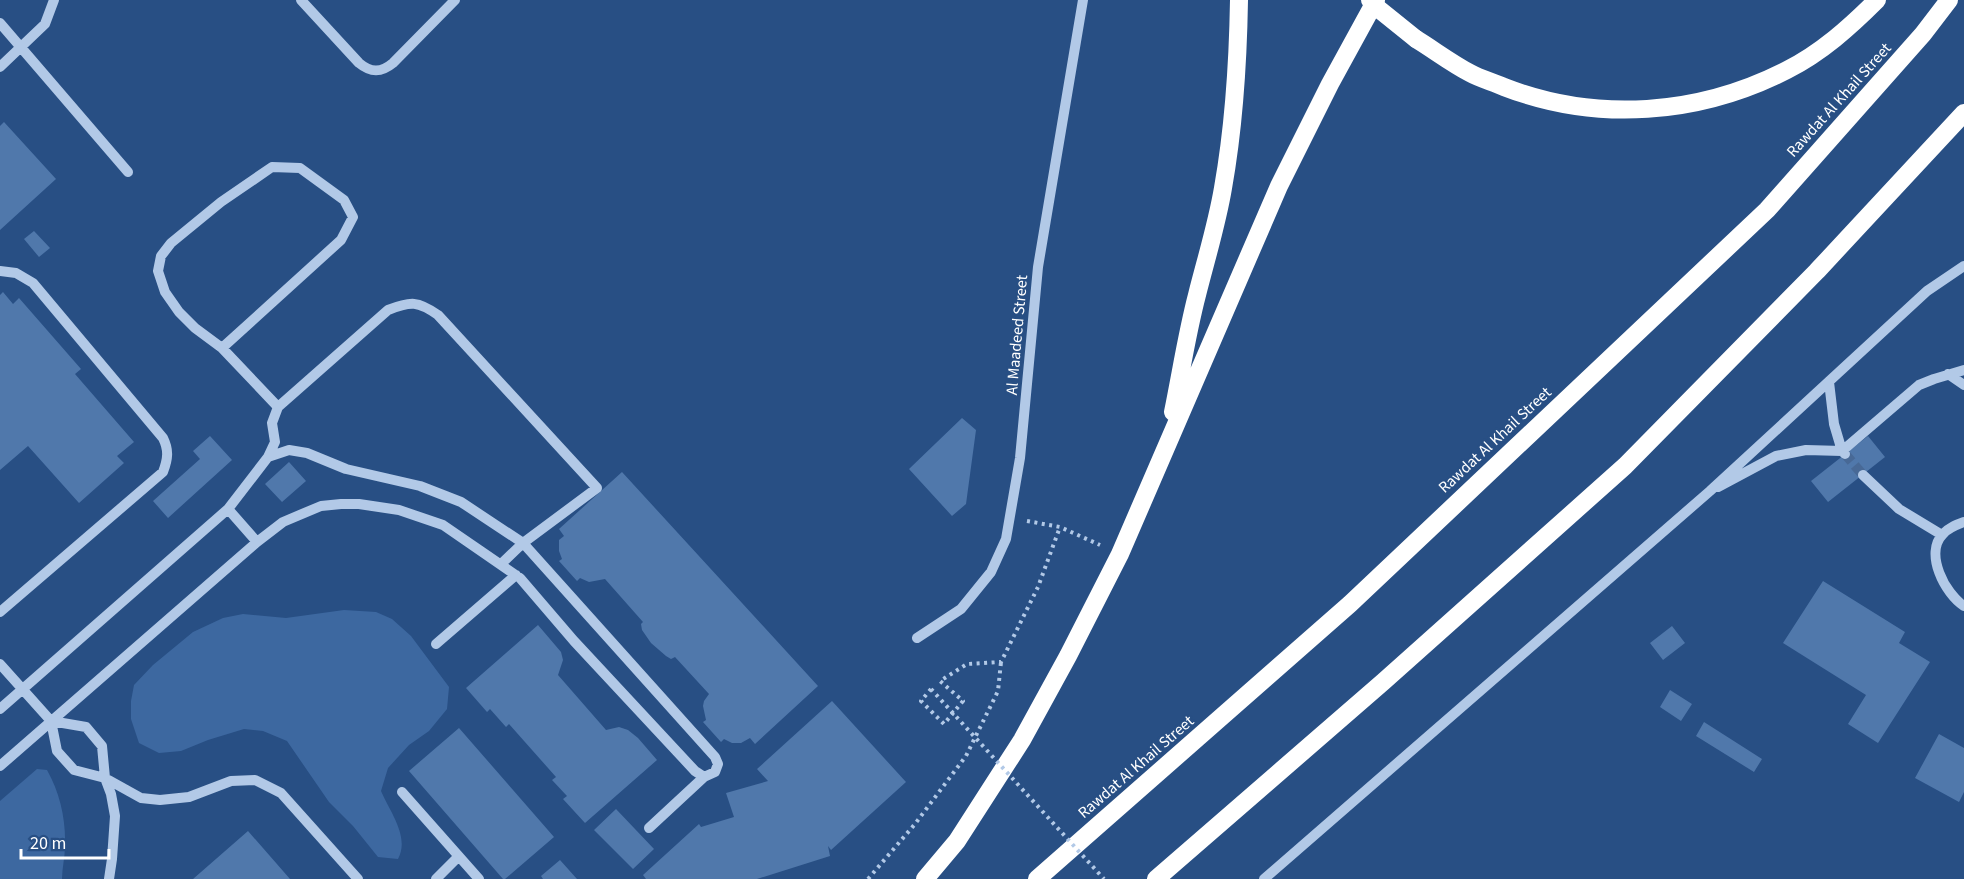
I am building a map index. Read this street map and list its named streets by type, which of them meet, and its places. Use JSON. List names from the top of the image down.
{
  "streets": {
    "highway": ["Rawdat Al Khail Street"],
    "street": ["Al Maadeed Street"]
  },
  "scale_bar": "20 m"
}
